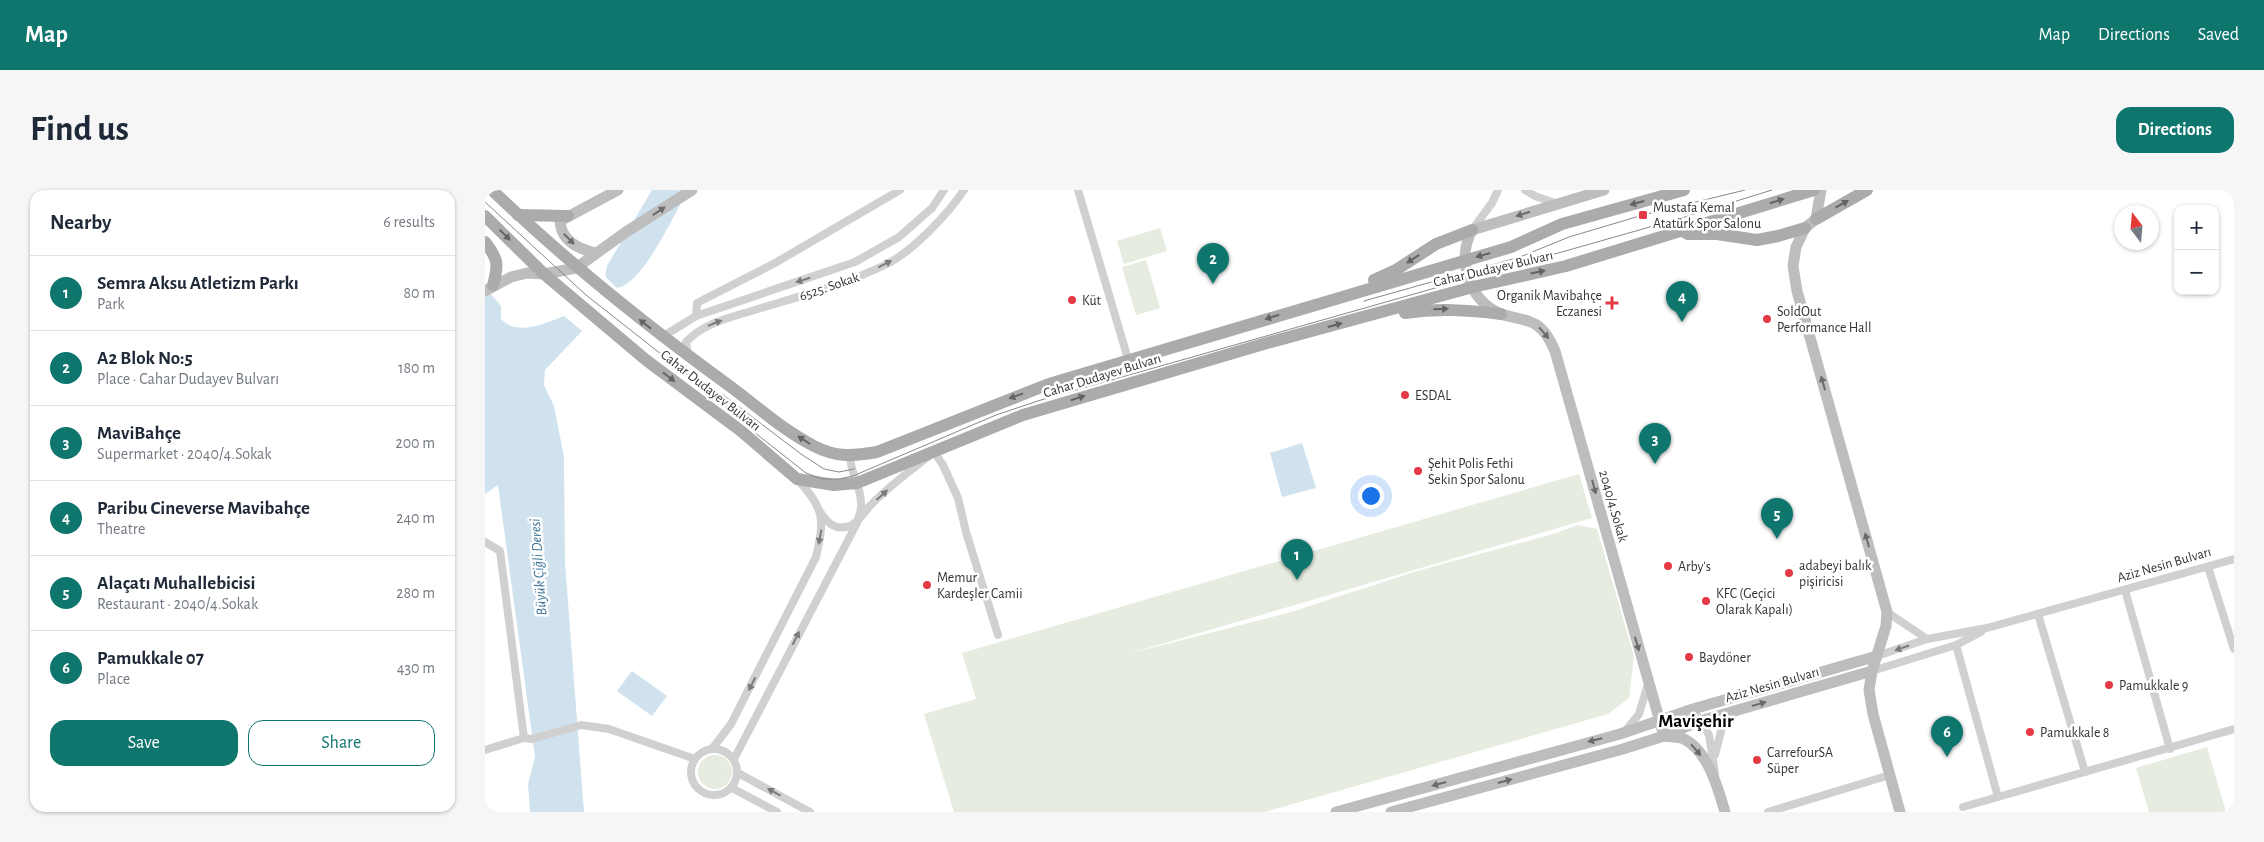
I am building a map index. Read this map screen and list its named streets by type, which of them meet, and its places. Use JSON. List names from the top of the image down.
{
  "streets": {
    "main road": ["Cahar Dudayev Bulvarı"],
    "street": ["6525. Sokak", "2040/4.Sokak", "Aziz Nesin Bulvarı"]
  },
  "crossings": [
    ["Cahar Dudayev Bulvarı", "6525. Sokak"],
    ["2040/4.Sokak", "Aziz Nesin Bulvarı"]
  ],
  "one_way": ["2040/4.Sokak"],
  "districts": ["Mavişehir"],
  "water": ["Büyük Çiğli Deresi"],
  "places": {
    "transit": ["Mustafa Kemal Atatürk Spor Salonu"],
    "other": [
      "Küt",
      "SoldOut Performance Hall",
      "ESDAL",
      "Şehit Polis Fethi Sekin Spor Salonu",
      "Arby's",
      "adabeyi balık pişiricisi",
      "Memur Kardeşler Camii",
      "KFC (Geçici Olarak Kapalı)",
      "Baydöner",
      "Pamukkale 9",
      "Pamukkale 8",
      "CarrefourSA Süper"
    ],
    "health": ["Organik Mavibahçe Eczanesi"]
  },
  "north": "top",
  "page": {
    "header": "Map",
    "nav": ["Map", "Directions", "Saved"],
    "buttons": [
      "Directions",
      ["Save", "Share"]
    ],
    "title": "Find us",
    "heading": ["Nearby", "6 results"],
    "map_buttons": ["+", "−"],
    "pins": [
      "2",
      "4",
      "3",
      "5",
      "1",
      "6"
    ],
    "list": [
      {
        "mark": "1",
        "name": "Semra Aksu Atletizm Parkı",
        "note": "Park",
        "value": "80 m"
      },
      {
        "mark": "2",
        "name": "A2 Blok No:5",
        "note": "Place · Cahar Dudayev Bulvarı",
        "value": "180 m"
      },
      {
        "mark": "3",
        "name": "MaviBahçe",
        "note": "Supermarket · 2040/4.Sokak",
        "value": "200 m"
      },
      {
        "mark": "4",
        "name": "Paribu Cineverse Mavibahçe",
        "note": "Theatre",
        "value": "240 m"
      },
      {
        "mark": "5",
        "name": "Alaçatı Muhallebicisi",
        "note": "Restaurant · 2040/4.Sokak",
        "value": "280 m"
      },
      {
        "mark": "6",
        "name": "Pamukkale 07",
        "note": "Place",
        "value": "430 m"
      }
    ]
  }
}
